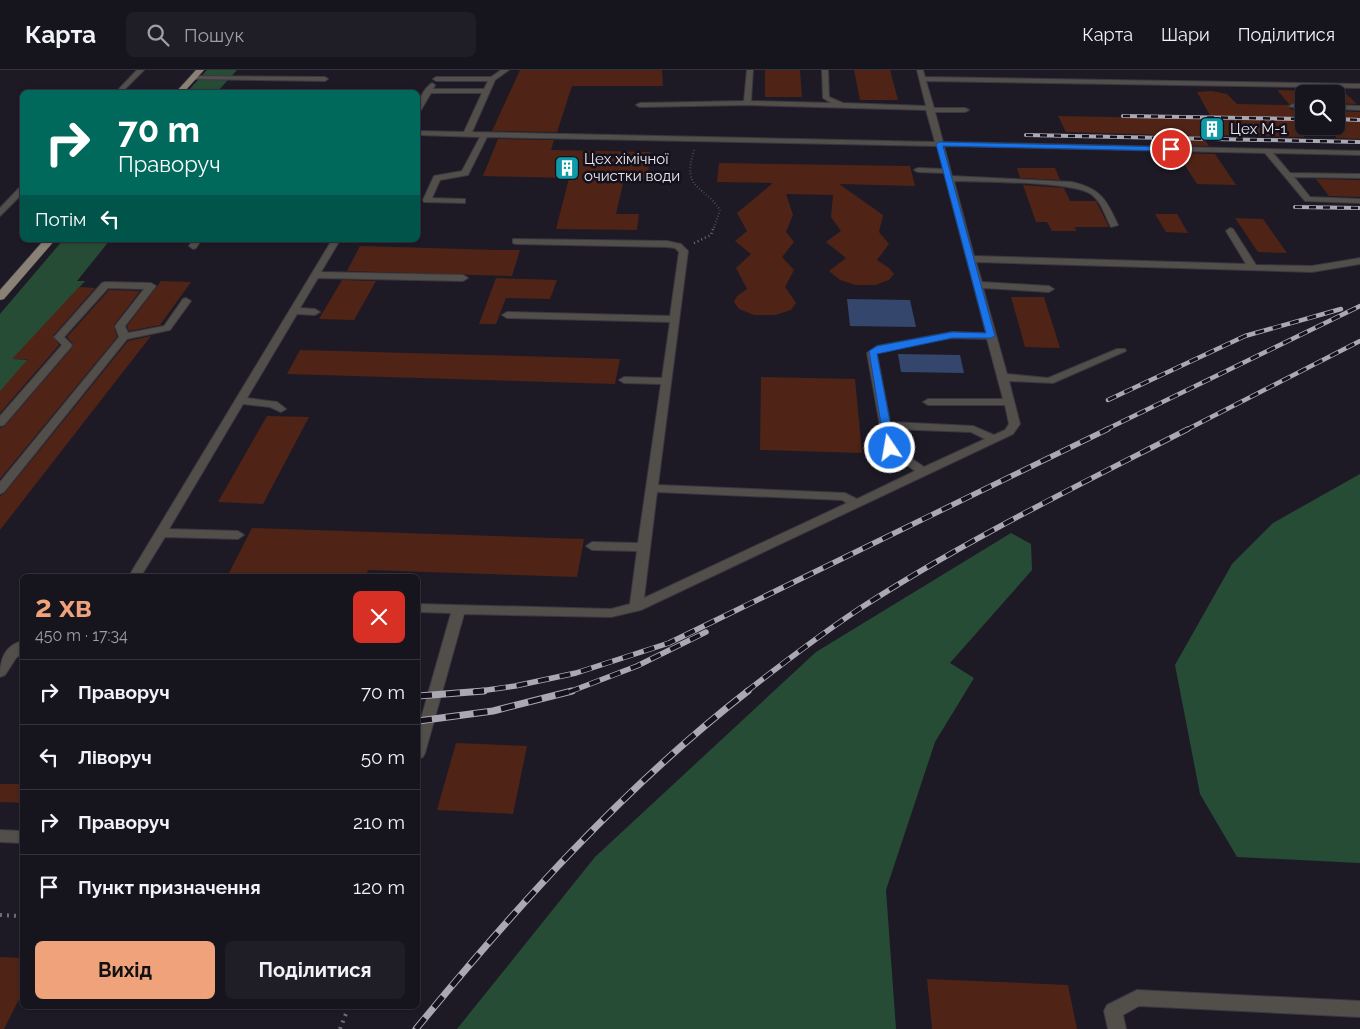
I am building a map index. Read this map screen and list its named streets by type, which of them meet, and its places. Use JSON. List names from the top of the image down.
{
  "places": {
    "building": ["Цех М-1", "Цех хімічної очистки води"]
  },
  "page": {
    "header": "Карта",
    "search": "Пошук",
    "nav": ["Карта", "Шари", "Поділитися"],
    "turn": ["70 m", "Праворуч"],
    "then": "Потім",
    "heading": ["2 хв", "450 m · 17:34"],
    "list": [
      {
        "name": "Праворуч",
        "value": "70 m"
      },
      {
        "name": "Ліворуч",
        "value": "50 m"
      },
      {
        "name": "Праворуч",
        "value": "210 m"
      },
      {
        "name": "Пункт призначення",
        "value": "120 m"
      }
    ],
    "buttons": ["Вихід", "Поділитися"]
  }
}
